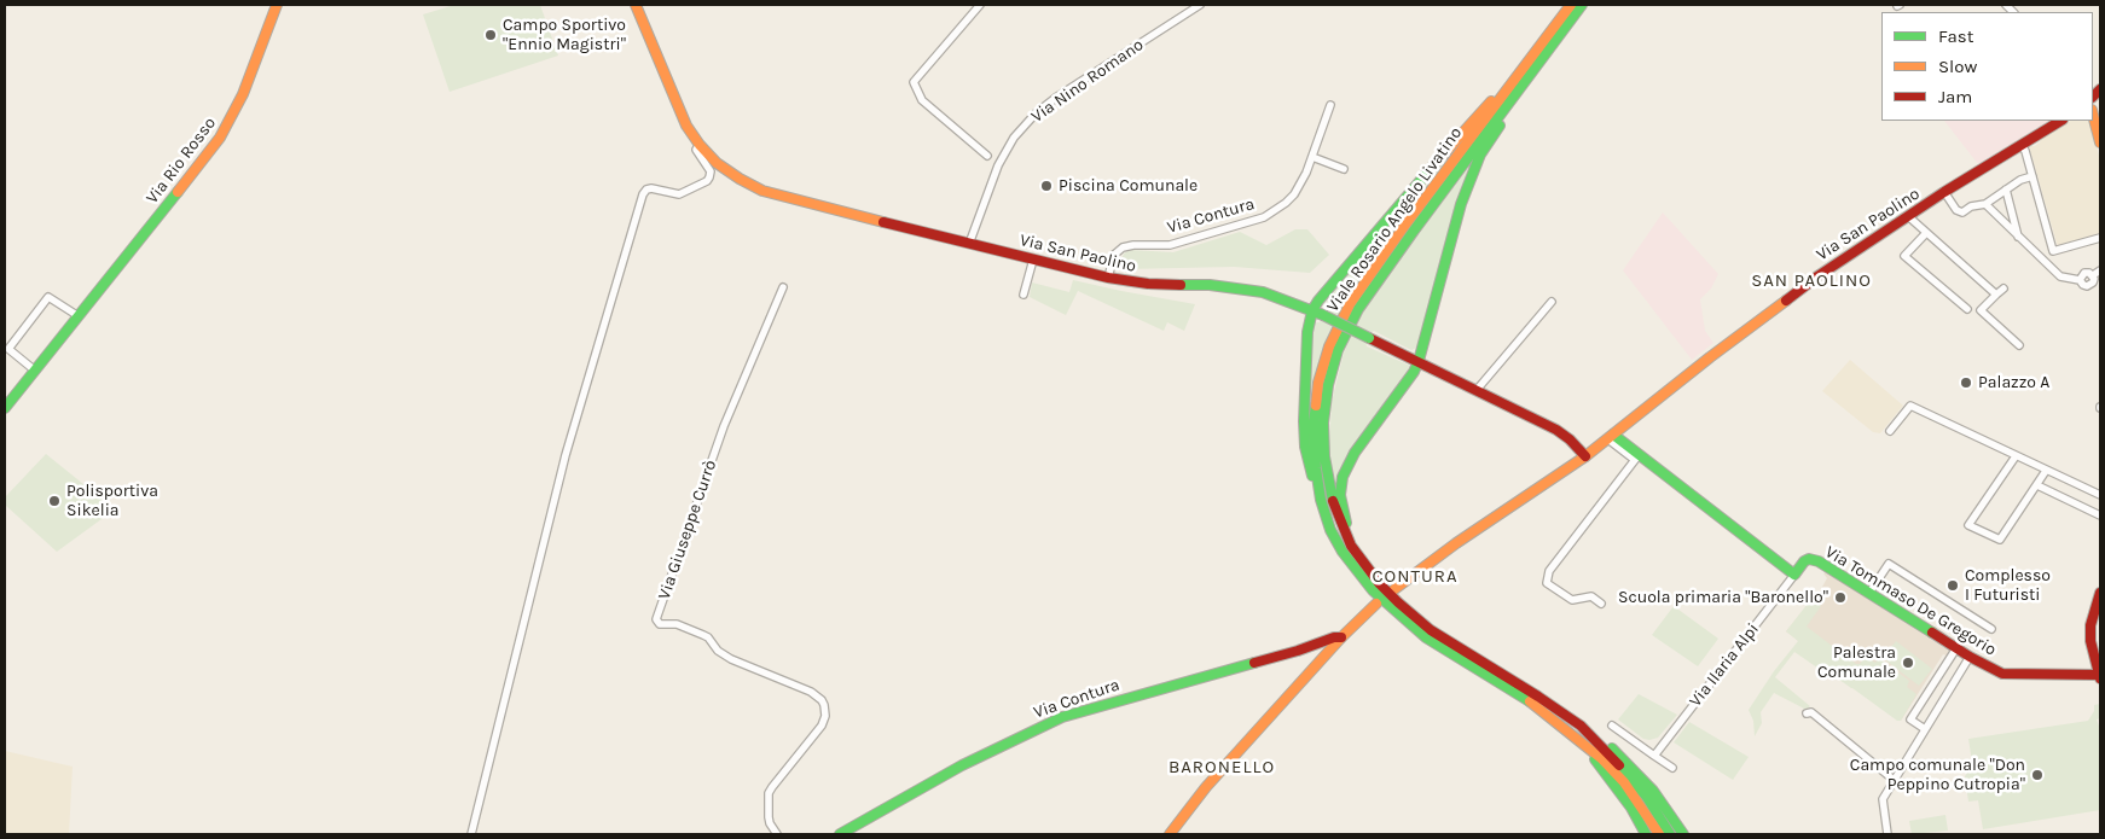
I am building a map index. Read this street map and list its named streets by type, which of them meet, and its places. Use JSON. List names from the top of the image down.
{
  "streets": {
    "street": [
      "Via Nino Romano",
      "Via Rio Rosso",
      "Via Contura",
      "Viale Rosario Angelo Livatino",
      "Via San Paolino",
      "Via Giuseppe Currò",
      "Via Tommaso De Gregorio",
      "Via Ilaria Alpi"
    ]
  },
  "crossings": [
    ["Via Nino Romano", "Via San Paolino"],
    ["Via Contura", "Via San Paolino"],
    ["Via Tommaso De Gregorio", "Via Ilaria Alpi"]
  ],
  "districts": ["SAN PAOLINO", "CONTURA", "BARONELLO"],
  "places": [
    "Campo Sportivo \"Ennio Magistri\"",
    "Piscina Comunale",
    "Palazzo A",
    "Polisportiva Sikelia",
    "Complesso I Futuristi",
    "Scuola primaria \"Baronello\"",
    "Palestra Comunale",
    "Campo comunale \"Don Peppino Cutropia\""
  ],
  "legend": ["Fast", "Slow", "Jam"]
}
